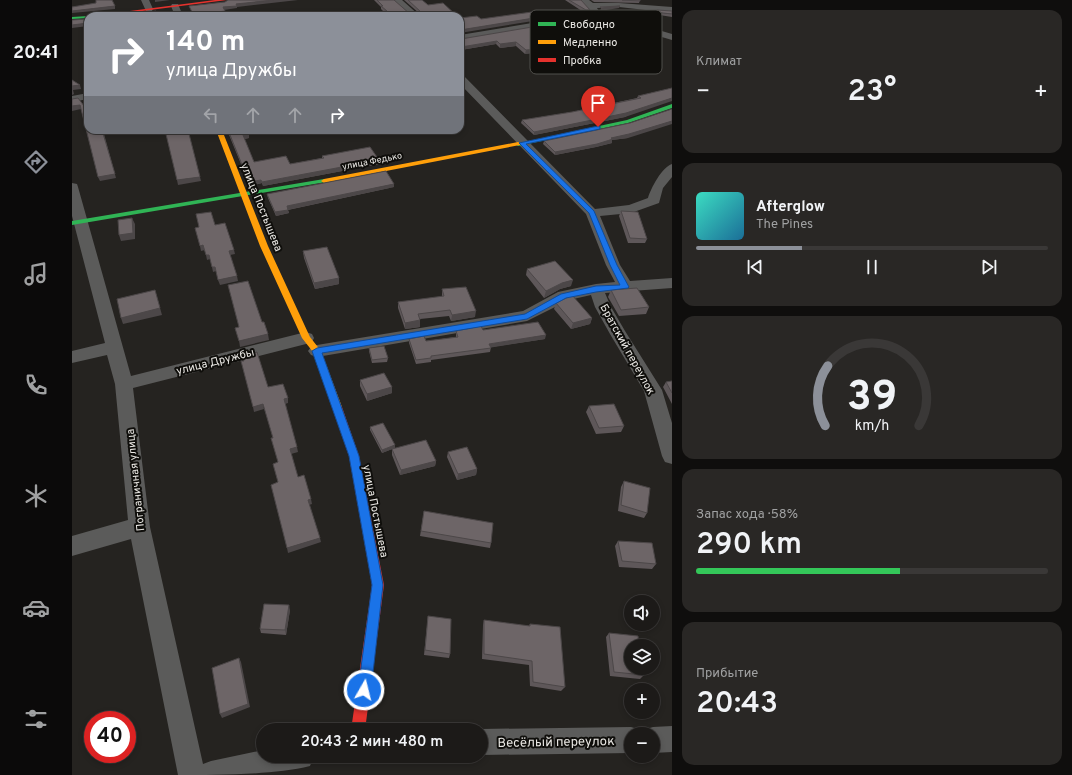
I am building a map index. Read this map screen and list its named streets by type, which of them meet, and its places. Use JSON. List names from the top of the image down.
{
  "streets": {
    "street": [
      "улица Федько",
      "улица Постышева",
      "Братский переулок",
      "улица Дружбы",
      "Пограничная улица",
      "Весёлый переулок"
    ]
  },
  "crossings": [
    ["улица Федько", "улица Постышева"],
    ["улица Федько", "Пограничная улица"],
    ["улица Постышева", "улица Дружбы"],
    ["Братский переулок", "улица Дружбы"],
    ["улица Дружбы", "Пограничная улица"]
  ],
  "legend": ["Свободно", "Медленно", "Пробка"],
  "page": {
    "tabs": "20:41",
    "tile": [
      "Климат",
      ["Запас хода · 58%", "290 km"],
      ["Прибытие", "20:43"]
    ],
    "turn": ["140 m", "улица Дружбы"],
    "heat": ["−", "23°", "+"],
    "song": ["Afterglow", "The Pines"],
    "map_buttons": ["+", "−"],
    "limit": "40",
    "trip": "20:43 · 2 мин · 480 m",
    "gauge": ["39", "km/h"]
  }
}
